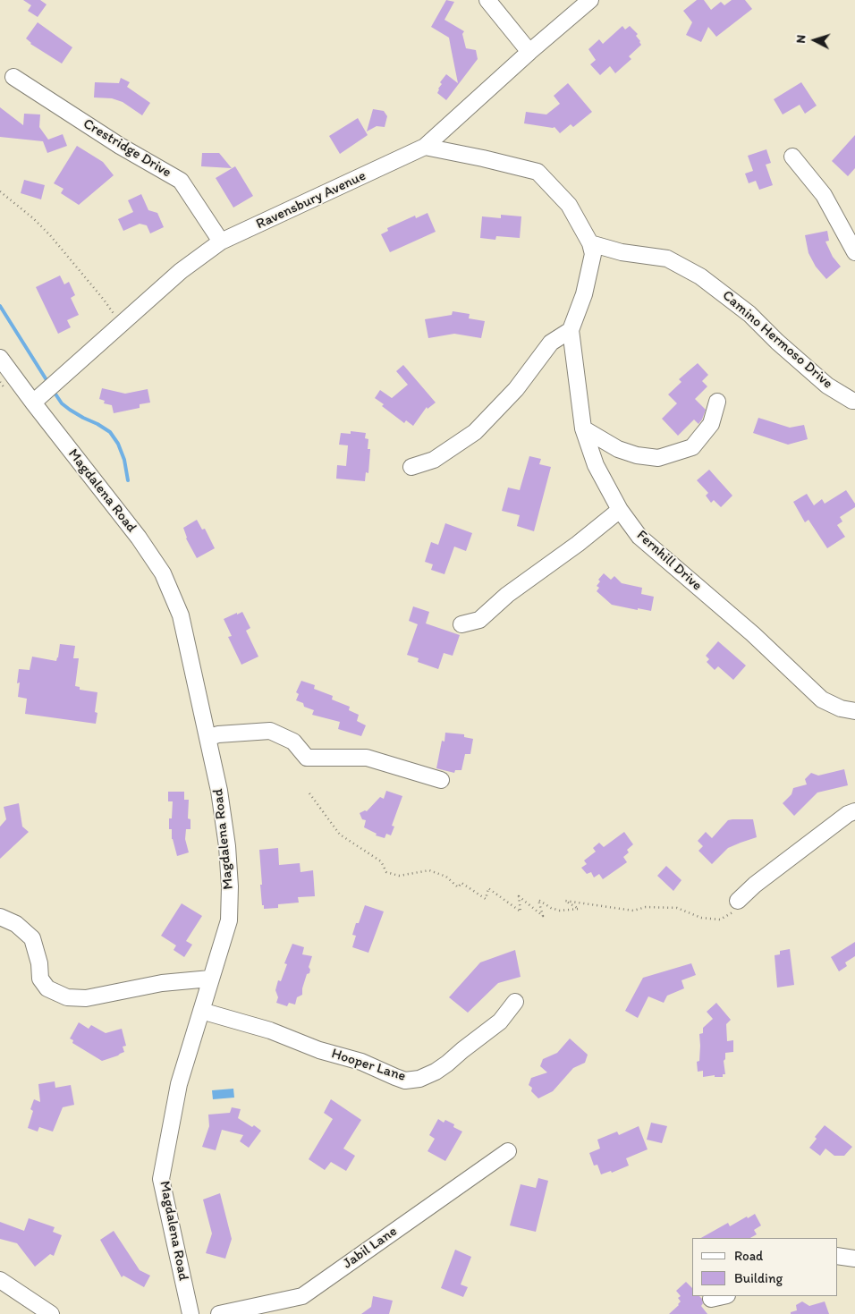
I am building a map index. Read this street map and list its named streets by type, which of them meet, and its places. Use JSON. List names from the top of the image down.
{
  "streets": {
    "street": [
      "Crestridge Drive",
      "Ravensbury Avenue",
      "Camino Hermoso Drive",
      "Magdalena Road",
      "Fernhill Drive",
      "Hooper Lane",
      "Jabil Lane"
    ]
  },
  "crossings": [
    ["Crestridge Drive", "Ravensbury Avenue"],
    ["Ravensbury Avenue", "Magdalena Road"],
    ["Camino Hermoso Drive", "Fernhill Drive"],
    ["Magdalena Road", "Hooper Lane"]
  ],
  "legend": ["Road", "Building"],
  "north": "left"
}
